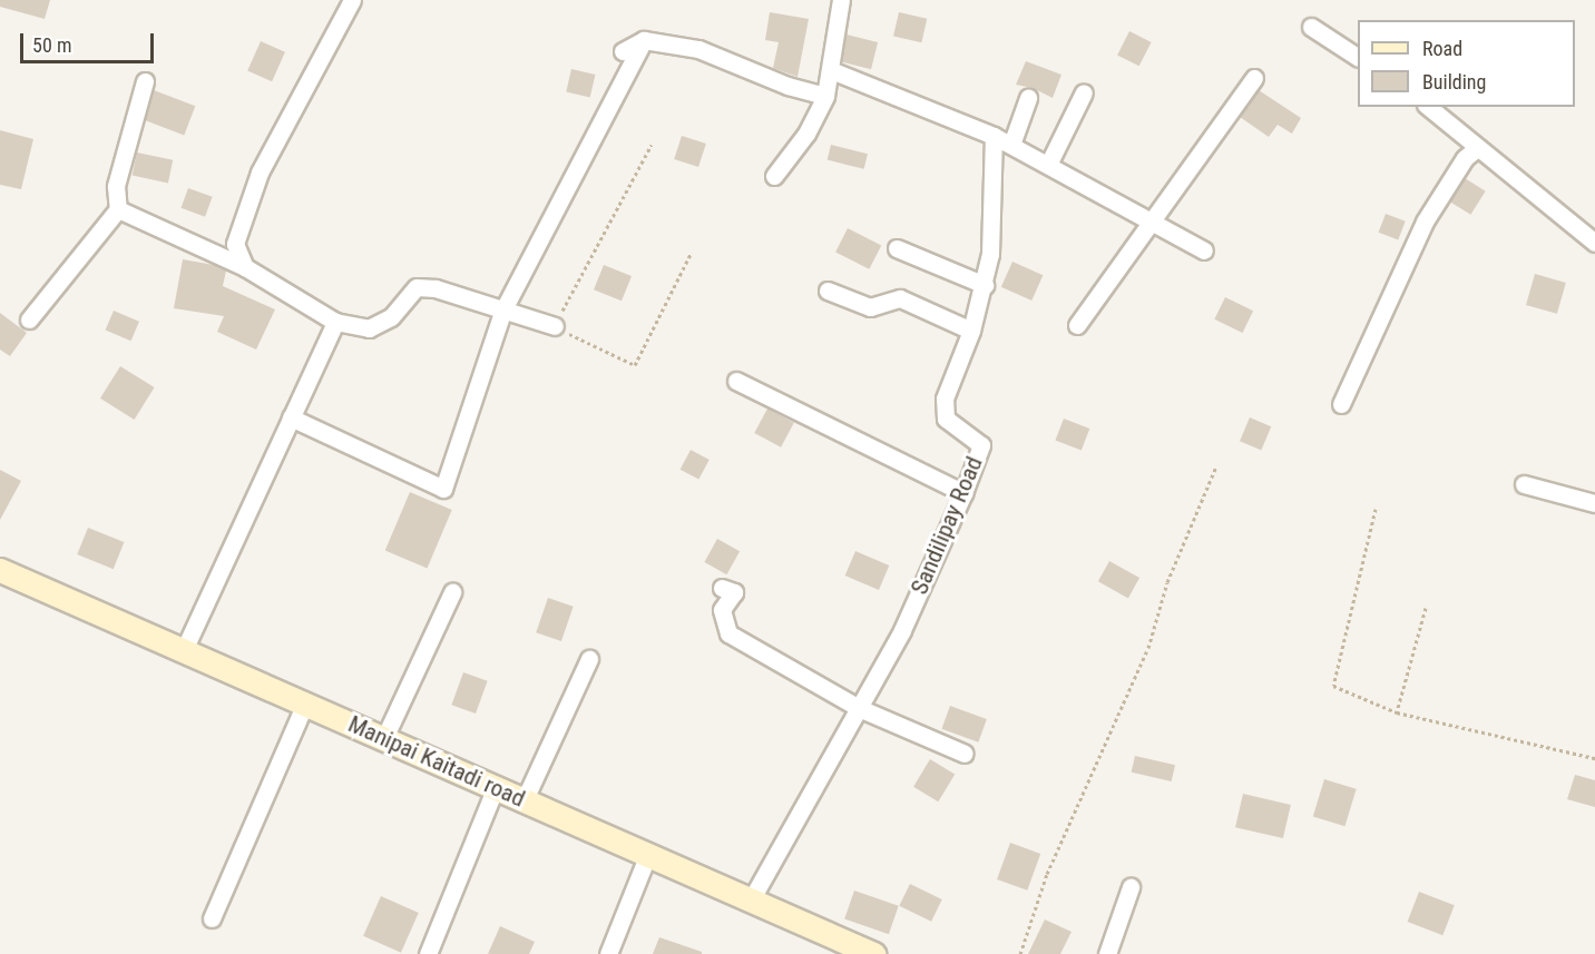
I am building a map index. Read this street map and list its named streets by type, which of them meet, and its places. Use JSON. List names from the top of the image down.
{
  "streets": {
    "main road": ["Manipai Kaitadi road"],
    "street": ["Sandilipay Road"]
  },
  "crossings": [
    ["Sandilipay Road", "Manipai Kaitadi road"]
  ],
  "legend": ["Road", "Building"],
  "scale_bar": "50 m"
}
